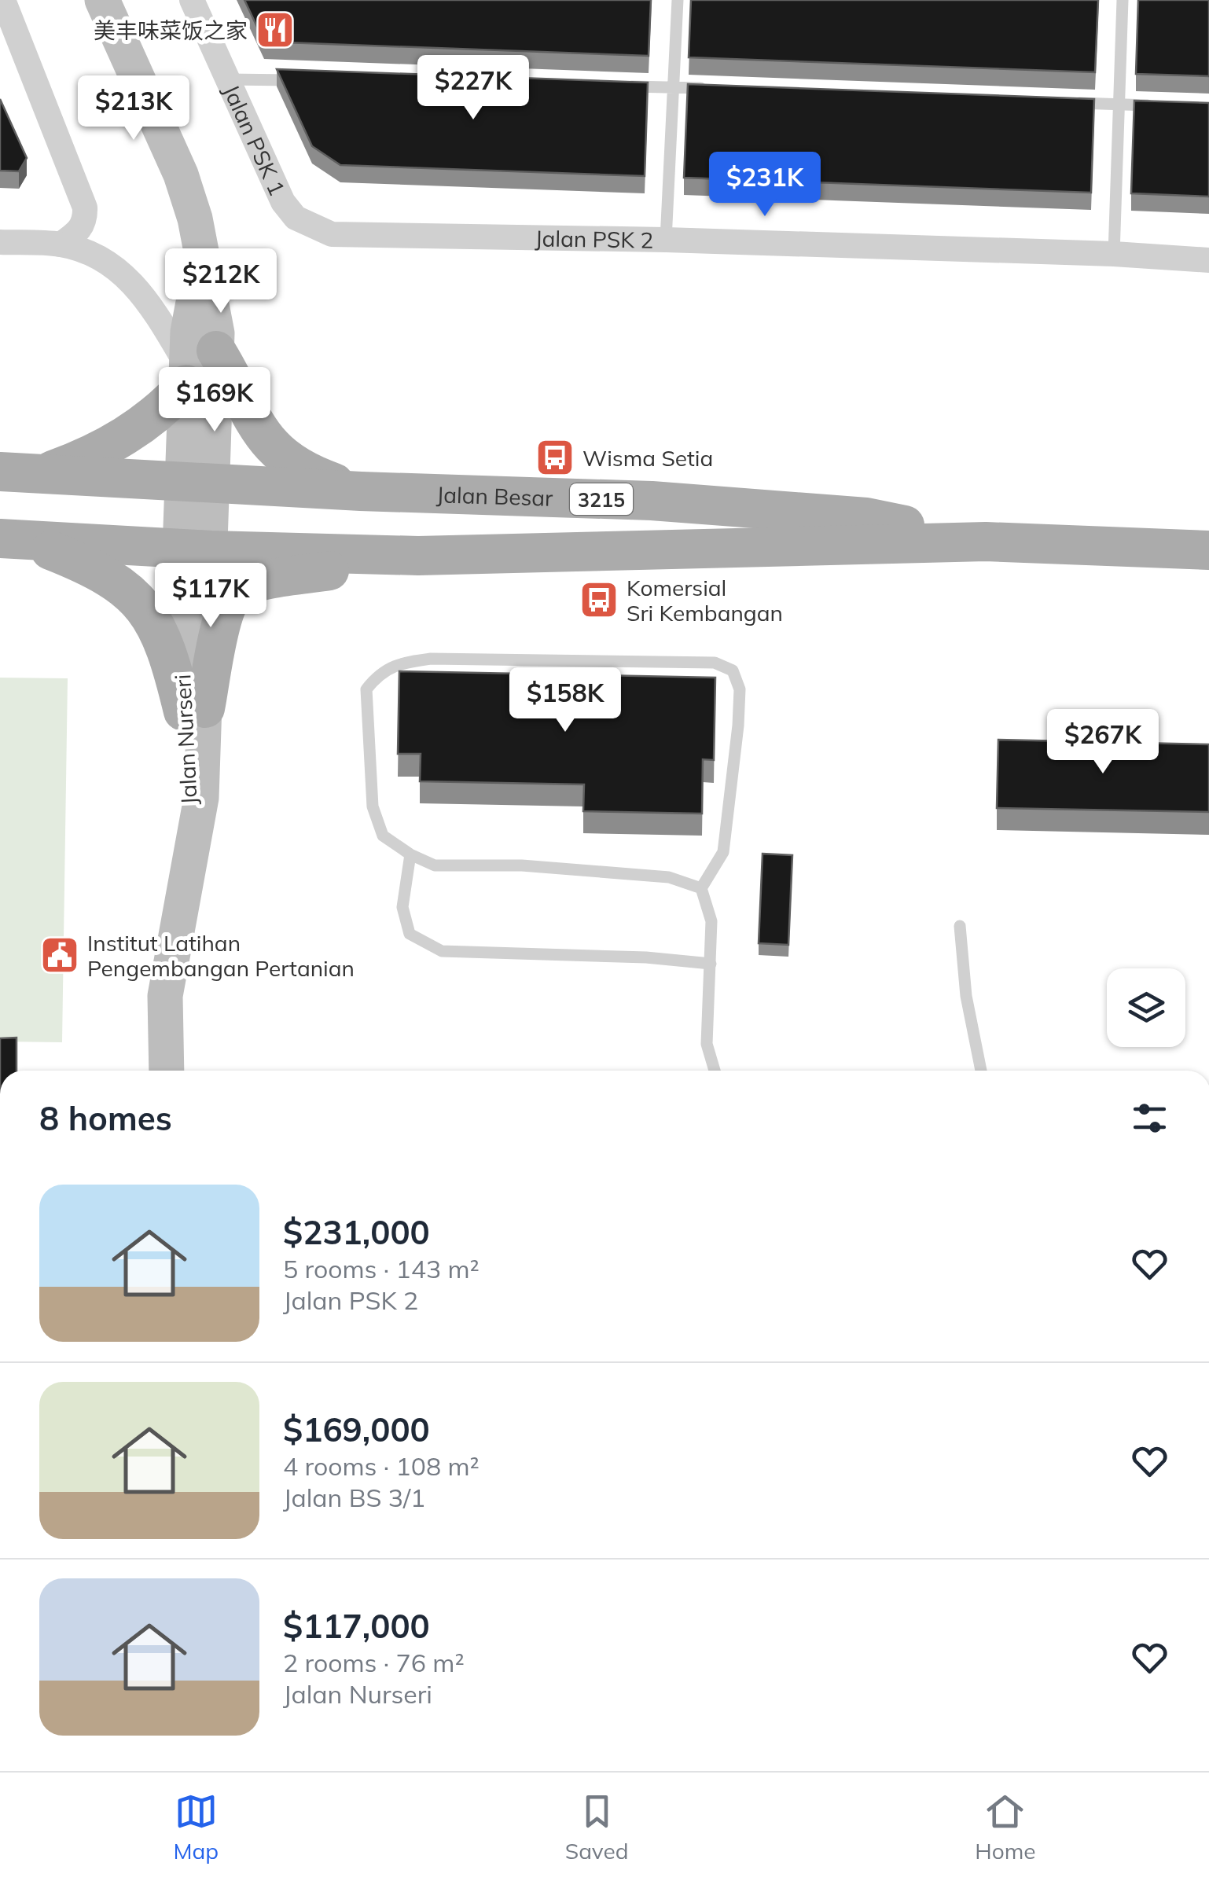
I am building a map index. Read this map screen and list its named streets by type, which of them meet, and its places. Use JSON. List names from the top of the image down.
{
  "streets": {
    "main road": ["Jalan Besar", "3215"],
    "street": ["Jalan PSK 1", "Jalan PSK 2", "Jalan Nurseri"]
  },
  "crossings": [
    ["Jalan PSK 1", "Jalan PSK 2"],
    ["Jalan Besar", "Jalan Nurseri"]
  ],
  "places": {
    "restaurant": ["美丰味菜饭之家"],
    "bus stop": ["Wisma Setia", "Komersial Sri Kembangan"],
    "public building": ["Institut Latihan Pengembangan Pertanian"]
  },
  "page": {
    "price": [
      "$227K",
      "$213K",
      "$231K",
      "$212K",
      "$169K",
      "$117K",
      "$158K",
      "$267K"
    ],
    "heading": "8 homes",
    "list": [
      {
        "name": "$231,000",
        "note": "5 rooms · 143 m² · Jalan PSK 2"
      },
      {
        "name": "$169,000",
        "note": "4 rooms · 108 m² · Jalan BS 3/1"
      },
      {
        "name": "$117,000",
        "note": "2 rooms · 76 m² · Jalan Nurseri"
      }
    ],
    "tabs": ["Map", "Saved", "Home"]
  }
}
